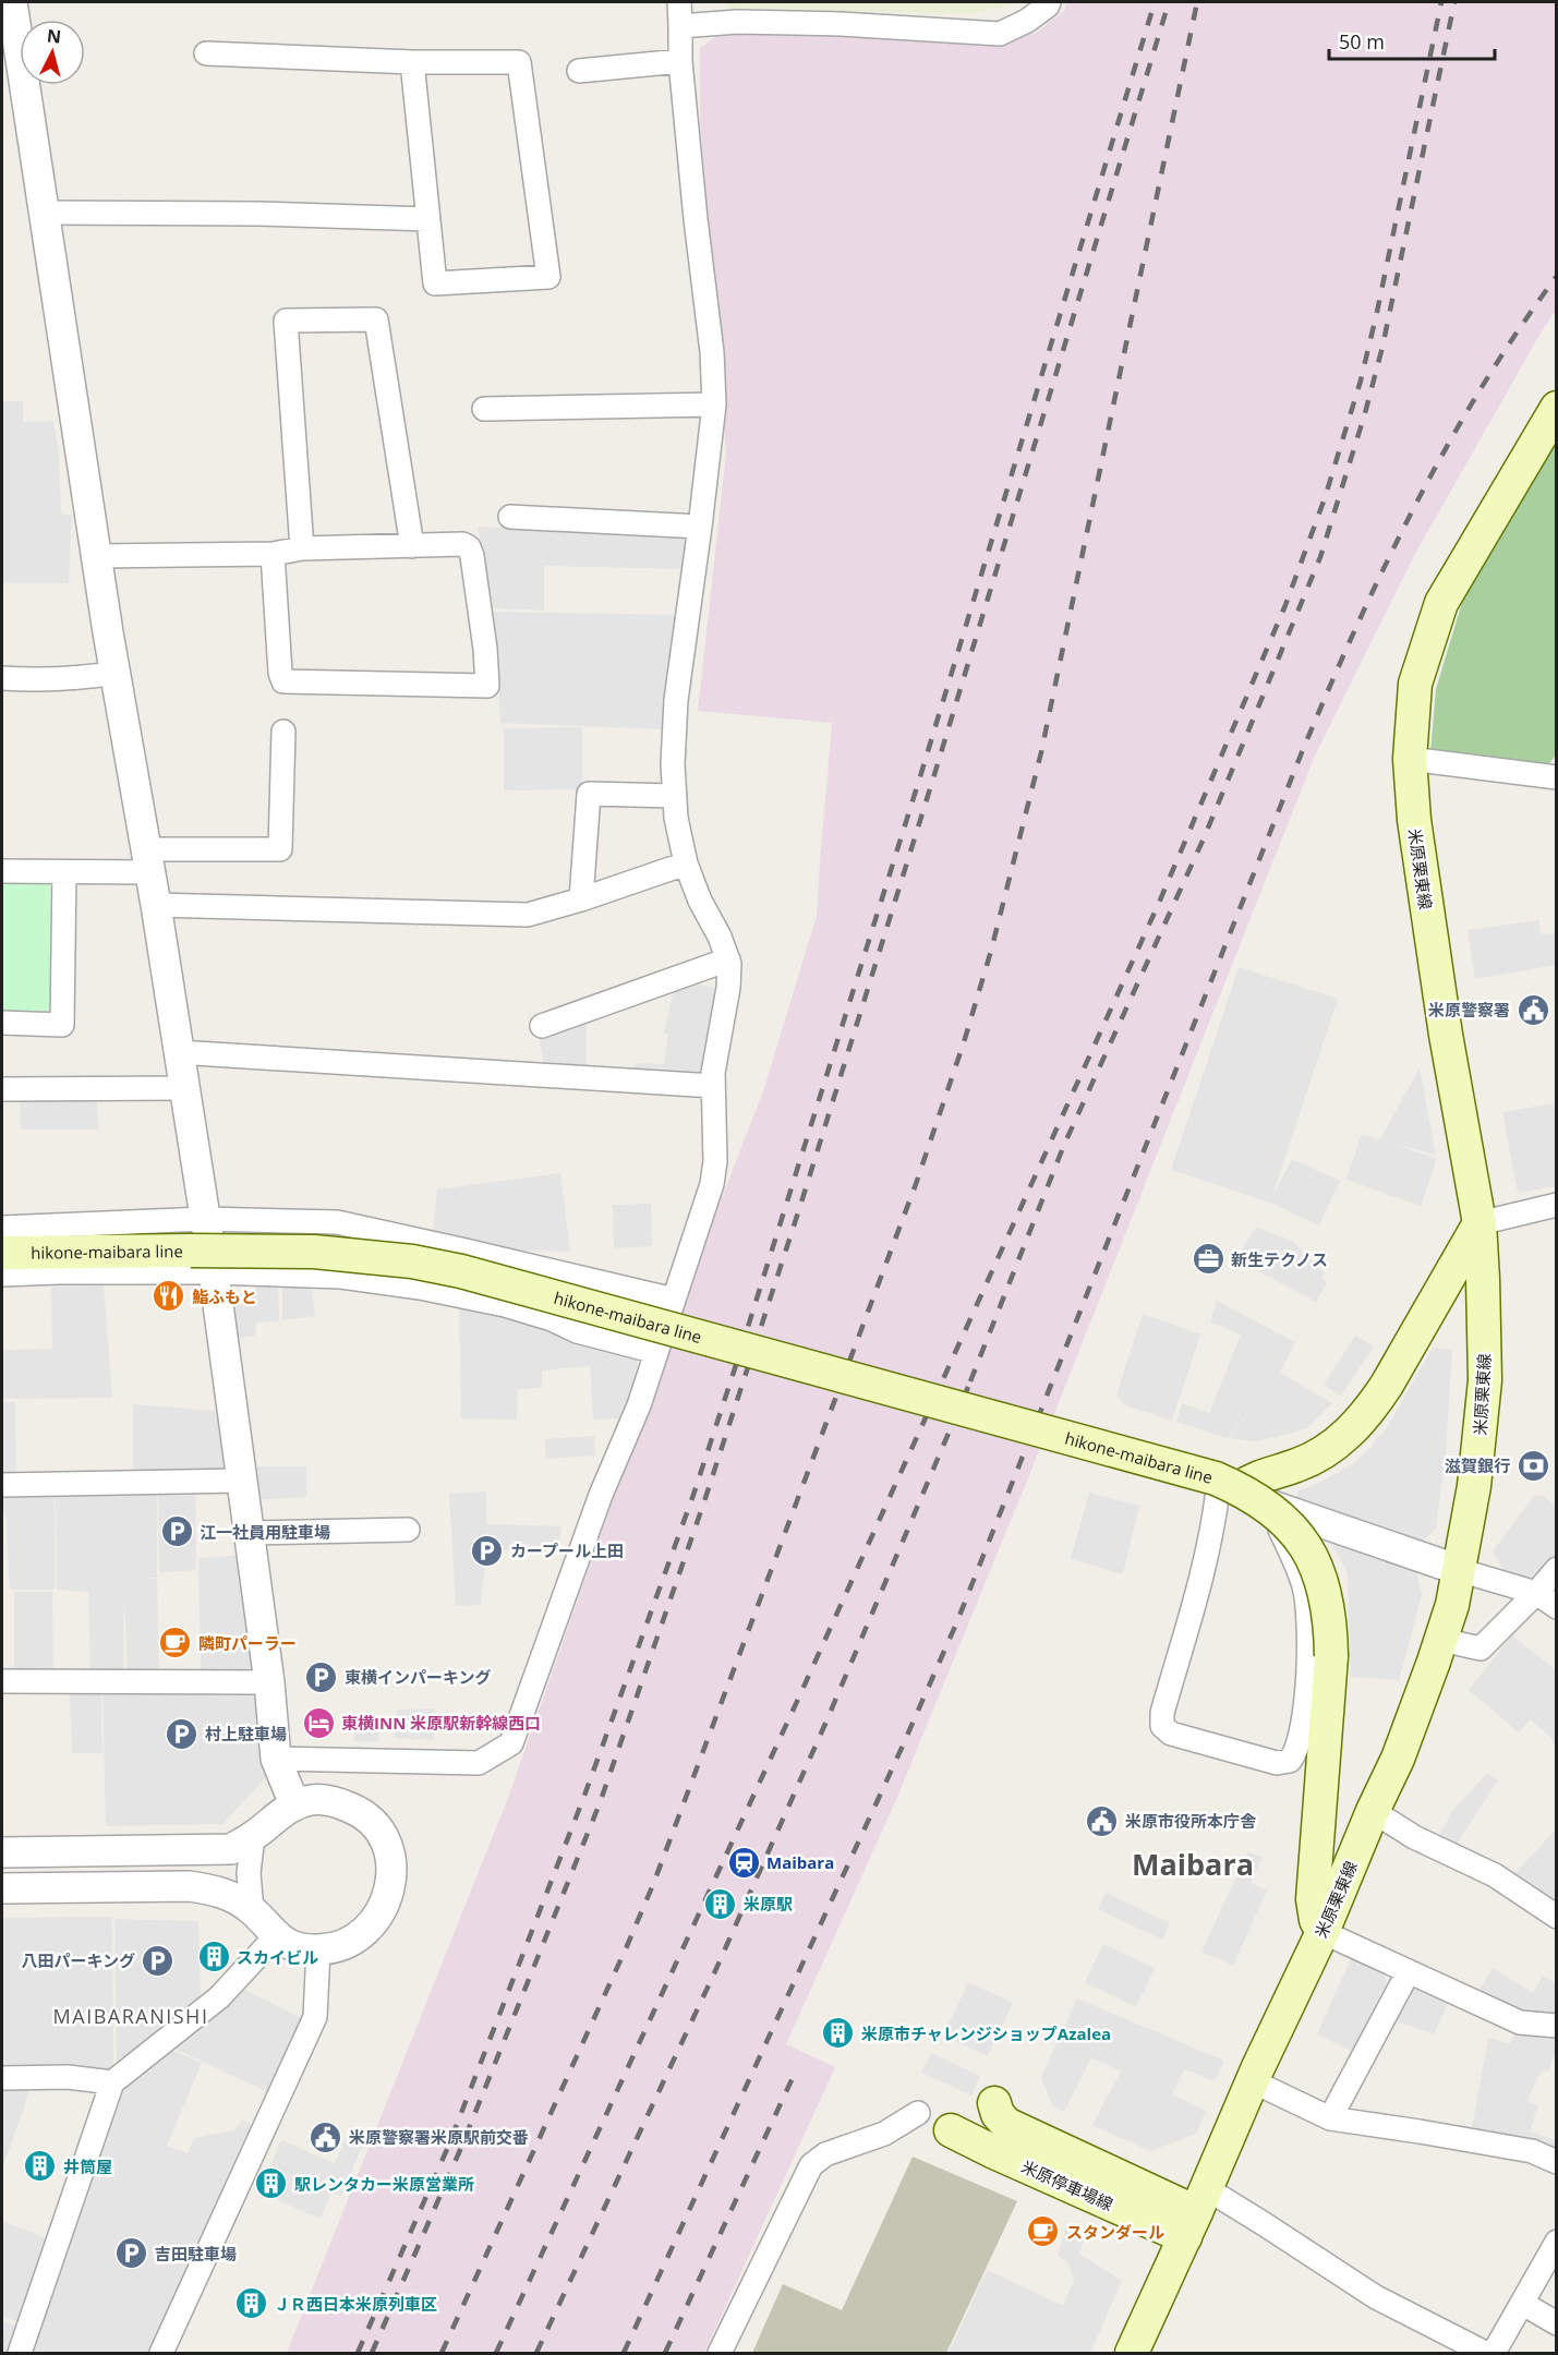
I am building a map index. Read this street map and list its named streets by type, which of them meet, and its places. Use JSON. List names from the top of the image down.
{
  "streets": {
    "main road": ["米原栗東線", "hikone-maibara line", "米原停車場線"]
  },
  "crossings": [
    ["米原栗東線", "hikone-maibara line"],
    ["米原栗東線", "米原停車場線"]
  ],
  "districts": ["Maibara", "MAIBARANISHI"],
  "places": {
    "public building": ["米原警察署", "米原市役所本庁舎", "米原警察署米原駅前交番"],
    "office": ["新生テクノス"],
    "restaurant": ["鮨ふもと"],
    "bank": ["滋賀銀行"],
    "parking": [
      "江一社員用駐車場",
      "カープール上田",
      "東横インパーキング",
      "村上駐車場",
      "八田パーキング",
      "吉田駐車場"
    ],
    "cafe": ["隣町パーラー", "スタンダール"],
    "hotel": ["東横INN 米原駅新幹線西口"],
    "station": ["Maibara"],
    "building": [
      "米原駅",
      "スカイビル",
      "米原市チャレンジショップAzalea",
      "井筒屋",
      "駅レンタカー米原営業所",
      "ＪＲ西日本米原列車区"
    ]
  },
  "scale_bar": "50 m",
  "north": "top"
}
